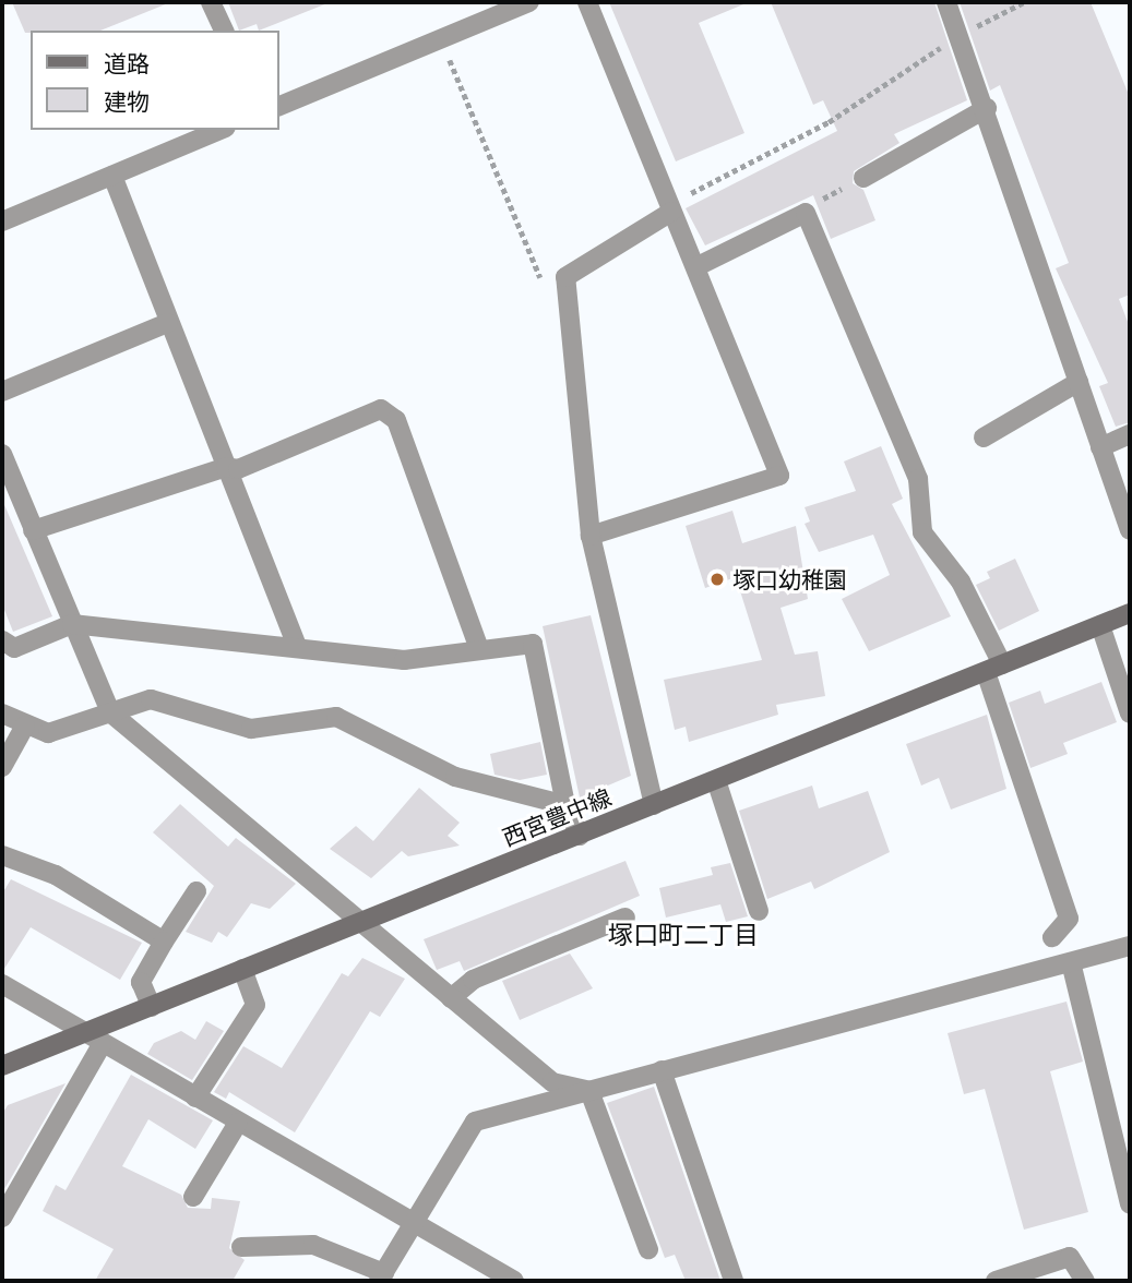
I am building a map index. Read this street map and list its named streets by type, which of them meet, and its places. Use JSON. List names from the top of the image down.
{
  "streets": {
    "main road": ["西宮豊中線"]
  },
  "districts": ["塚口町二丁目"],
  "places": ["塚口幼稚園"],
  "legend": ["道路", "建物"]
}
